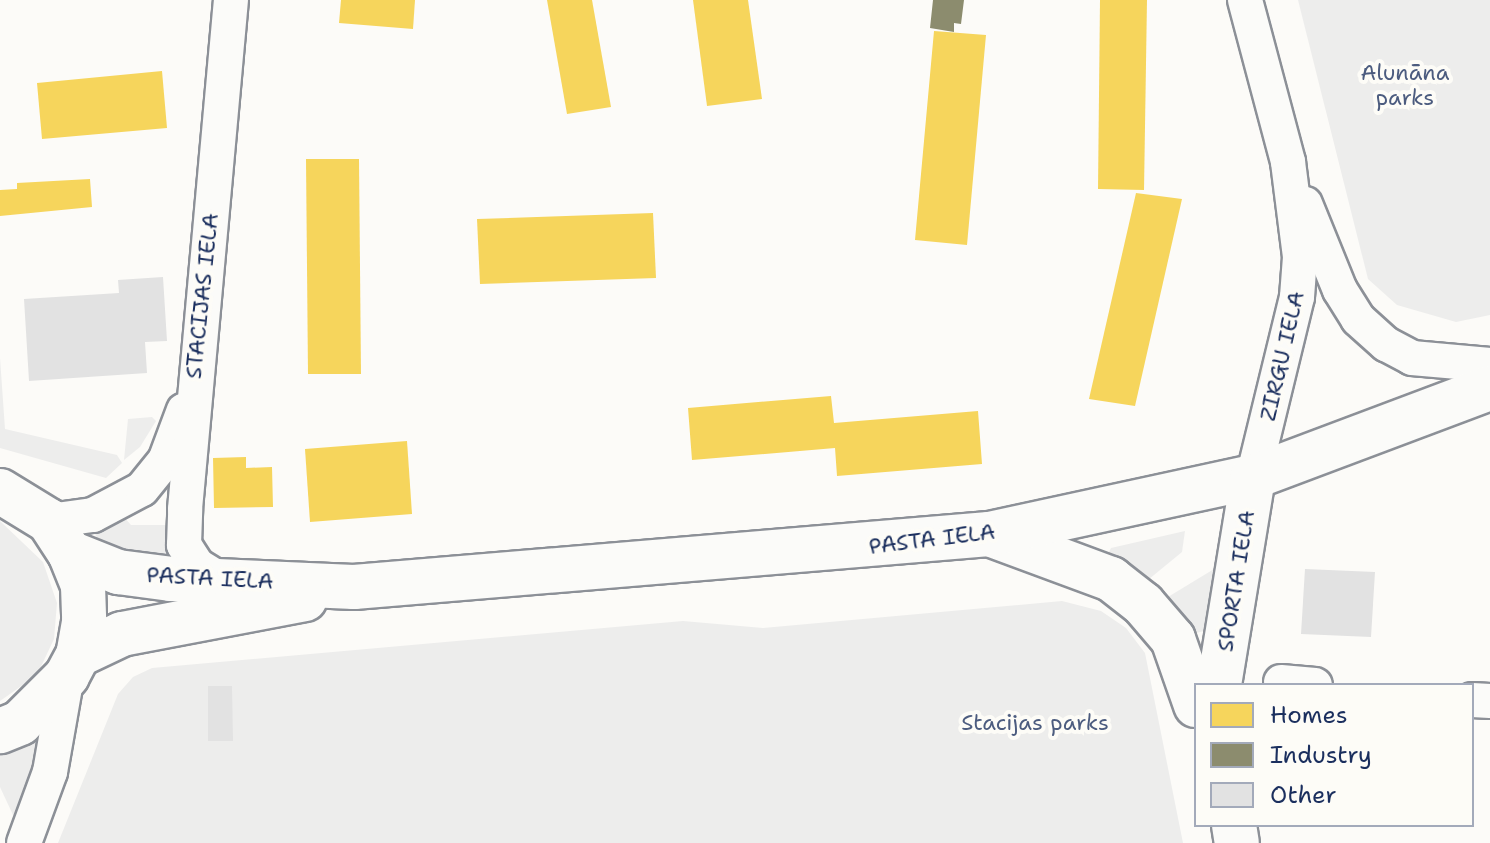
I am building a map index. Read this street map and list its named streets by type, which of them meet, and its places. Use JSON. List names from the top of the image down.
{
  "streets": {
    "main road": ["PASTA IELA", "SPORTA IELA"],
    "street": ["STACIJAS IELA", "ZIRGU IELA"]
  },
  "crossings": [
    ["STACIJAS IELA", "PASTA IELA"],
    ["ZIRGU IELA", "PASTA IELA"],
    ["ZIRGU IELA", "SPORTA IELA"],
    ["PASTA IELA", "SPORTA IELA"]
  ],
  "parks": ["Alunāna parks", "Stacijas parks"],
  "legend": ["Homes", "Industry", "Other"]
}
